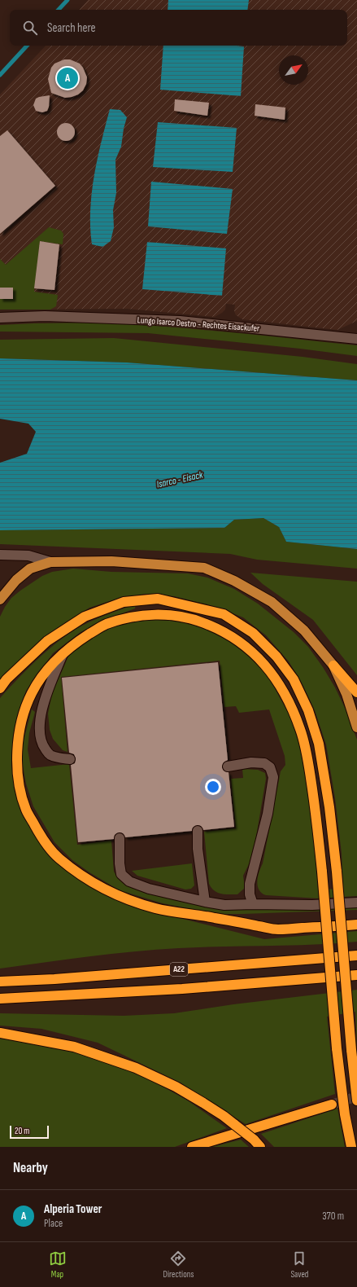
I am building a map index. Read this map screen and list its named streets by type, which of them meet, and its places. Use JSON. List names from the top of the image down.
{
  "streets": {
    "highway": ["A22"],
    "street": ["Lungo Isarco Destro - Rechtes Eisackufer"]
  },
  "water": ["Isarco - Eisack"],
  "scale_bar": "20 m",
  "north": "top right",
  "page": {
    "search": "Search here",
    "pins": "A",
    "scale": "20 m",
    "heading": "Nearby",
    "list": [
      {
        "mark": "A",
        "name": "Alperia Tower",
        "note": "Place",
        "value": "370 m"
      }
    ],
    "nav": ["Map", "Directions", "Saved"]
  }
}
